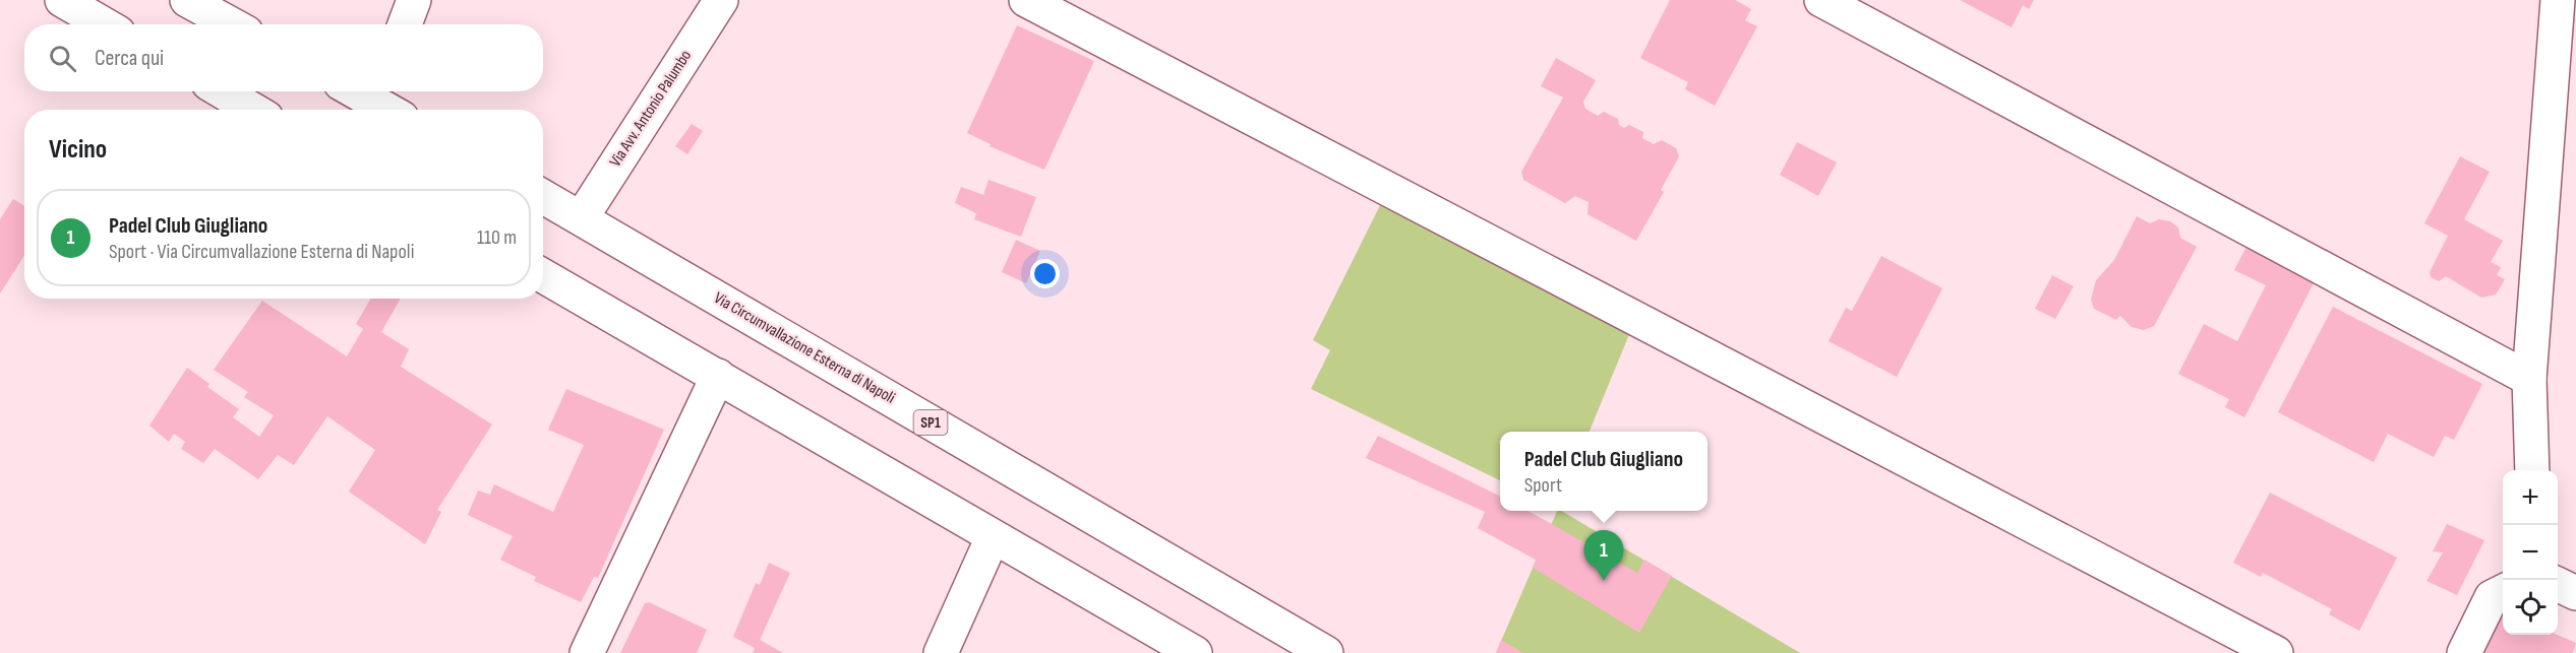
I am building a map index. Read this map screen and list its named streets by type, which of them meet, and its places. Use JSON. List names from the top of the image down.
{
  "streets": {
    "street": ["Via Avv. Antonio Palumbo", "Via Circumvallazione Esterna di Napoli", "SP1"]
  },
  "crossings": [
    ["Via Avv. Antonio Palumbo", "Via Circumvallazione Esterna di Napoli"]
  ],
  "page": {
    "search": "Cerca qui",
    "heading": "Vicino",
    "list": [
      {
        "mark": "1",
        "name": "Padel Club Giugliano",
        "note": "Sport · Via Circumvallazione Esterna di Napoli",
        "value": "110 m"
      }
    ],
    "popup": ["Padel Club Giugliano", "Sport"],
    "map_buttons": ["+", "−"],
    "pins": "1"
  }
}
